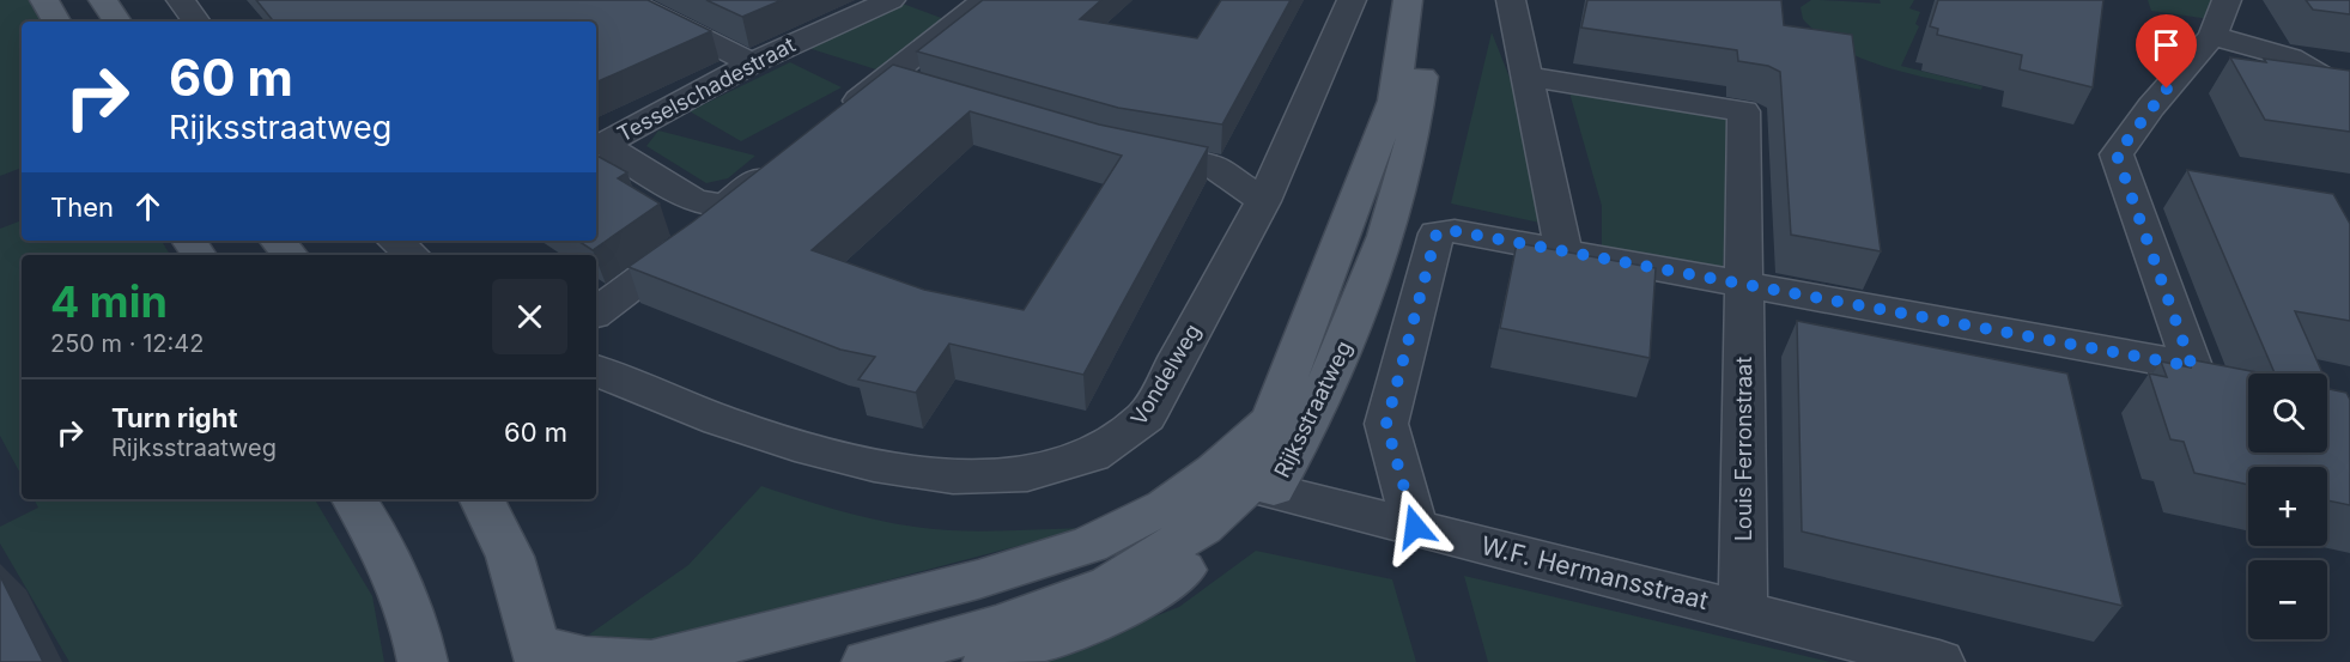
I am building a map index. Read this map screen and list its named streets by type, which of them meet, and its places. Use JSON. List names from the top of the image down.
{
  "streets": {
    "main road": ["Rijksstraatweg"],
    "street": [
      "Tesselschadestraat",
      "Vondelweg",
      "Louis Ferronstraat",
      "W.F. Hermansstraat"
    ]
  },
  "crossings": [
    ["Rijksstraatweg", "W.F. Hermansstraat"],
    ["Louis Ferronstraat", "W.F. Hermansstraat"]
  ],
  "page": {
    "turn": ["60 m", "Rijksstraatweg"],
    "then": "Then",
    "heading": ["4 min", "250 m · 12:42"],
    "map_buttons": ["+", "−"],
    "list": [
      {
        "name": "Turn right",
        "note": "Rijksstraatweg",
        "value": "60 m"
      }
    ]
  }
}
